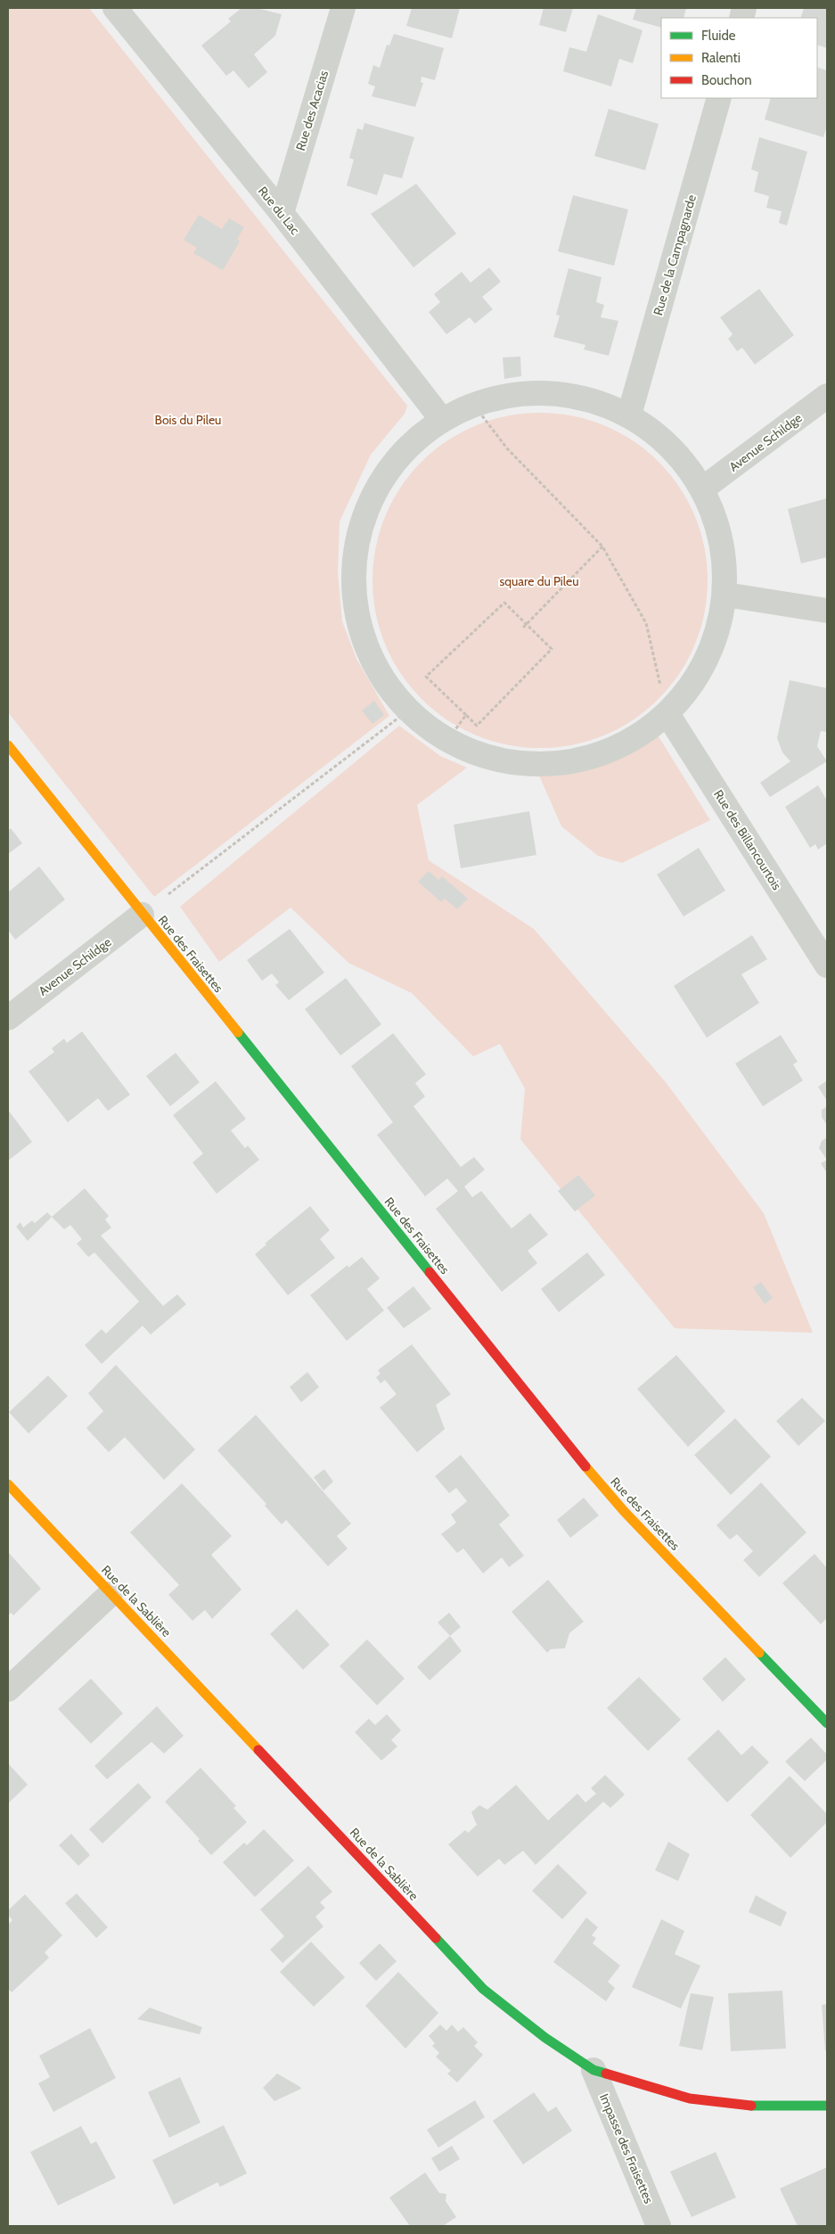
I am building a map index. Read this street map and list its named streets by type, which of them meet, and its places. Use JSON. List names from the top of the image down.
{
  "streets": {
    "street": [
      "Rue des Acacias",
      "Rue du Lac",
      "Rue de la Campagnarde",
      "Avenue Schildge",
      "Rue des Billancourtois",
      "Rue des Fraisettes",
      "Rue de la Sablière",
      "Impasse des Fraisettes"
    ]
  },
  "crossings": [
    ["Rue des Acacias", "Rue du Lac"],
    ["Avenue Schildge", "Rue des Fraisettes"],
    ["Rue de la Sablière", "Impasse des Fraisettes"]
  ],
  "parks": ["Bois du Pileu", "square du Pileu"],
  "legend": ["Fluide", "Ralenti", "Bouchon"]
}
